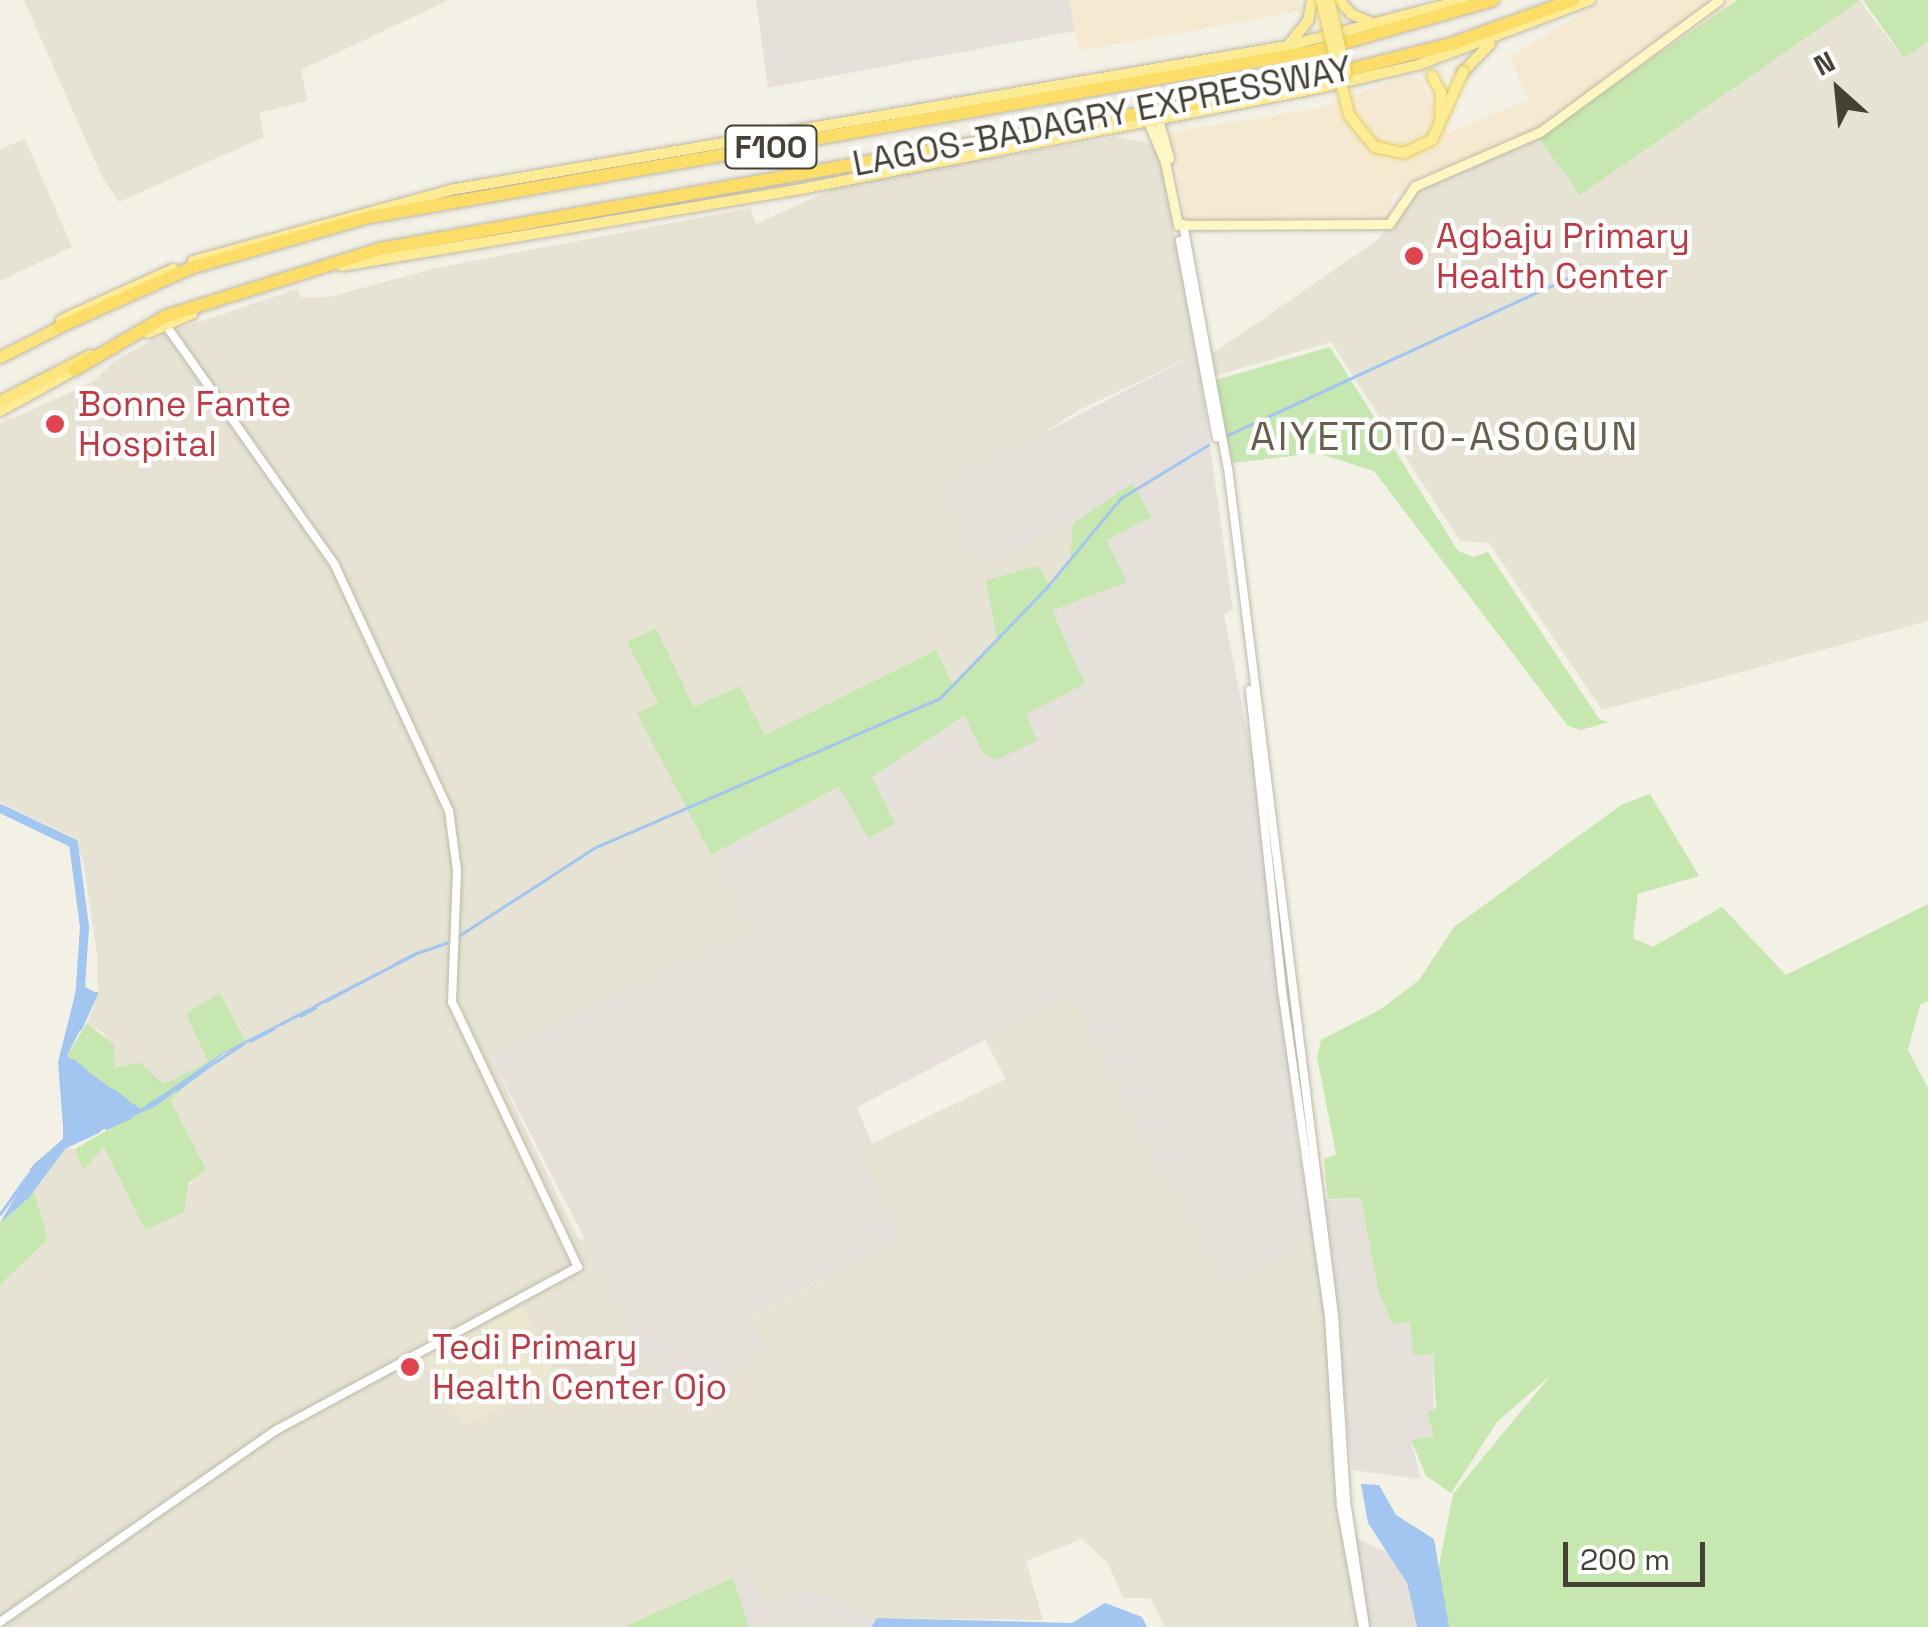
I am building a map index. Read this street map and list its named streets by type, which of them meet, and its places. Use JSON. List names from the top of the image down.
{
  "streets": {
    "highway": ["LAGOS-BADAGRY EXPRESSWAY", "F100"]
  },
  "districts": ["AIYETOTO-ASOGUN"],
  "places": ["Agbaju Primary Health Center", "Bonne Fante Hospital", "Tedi Primary Health Center Ojo"],
  "scale_bar": "200 m",
  "north": "top left"
}
